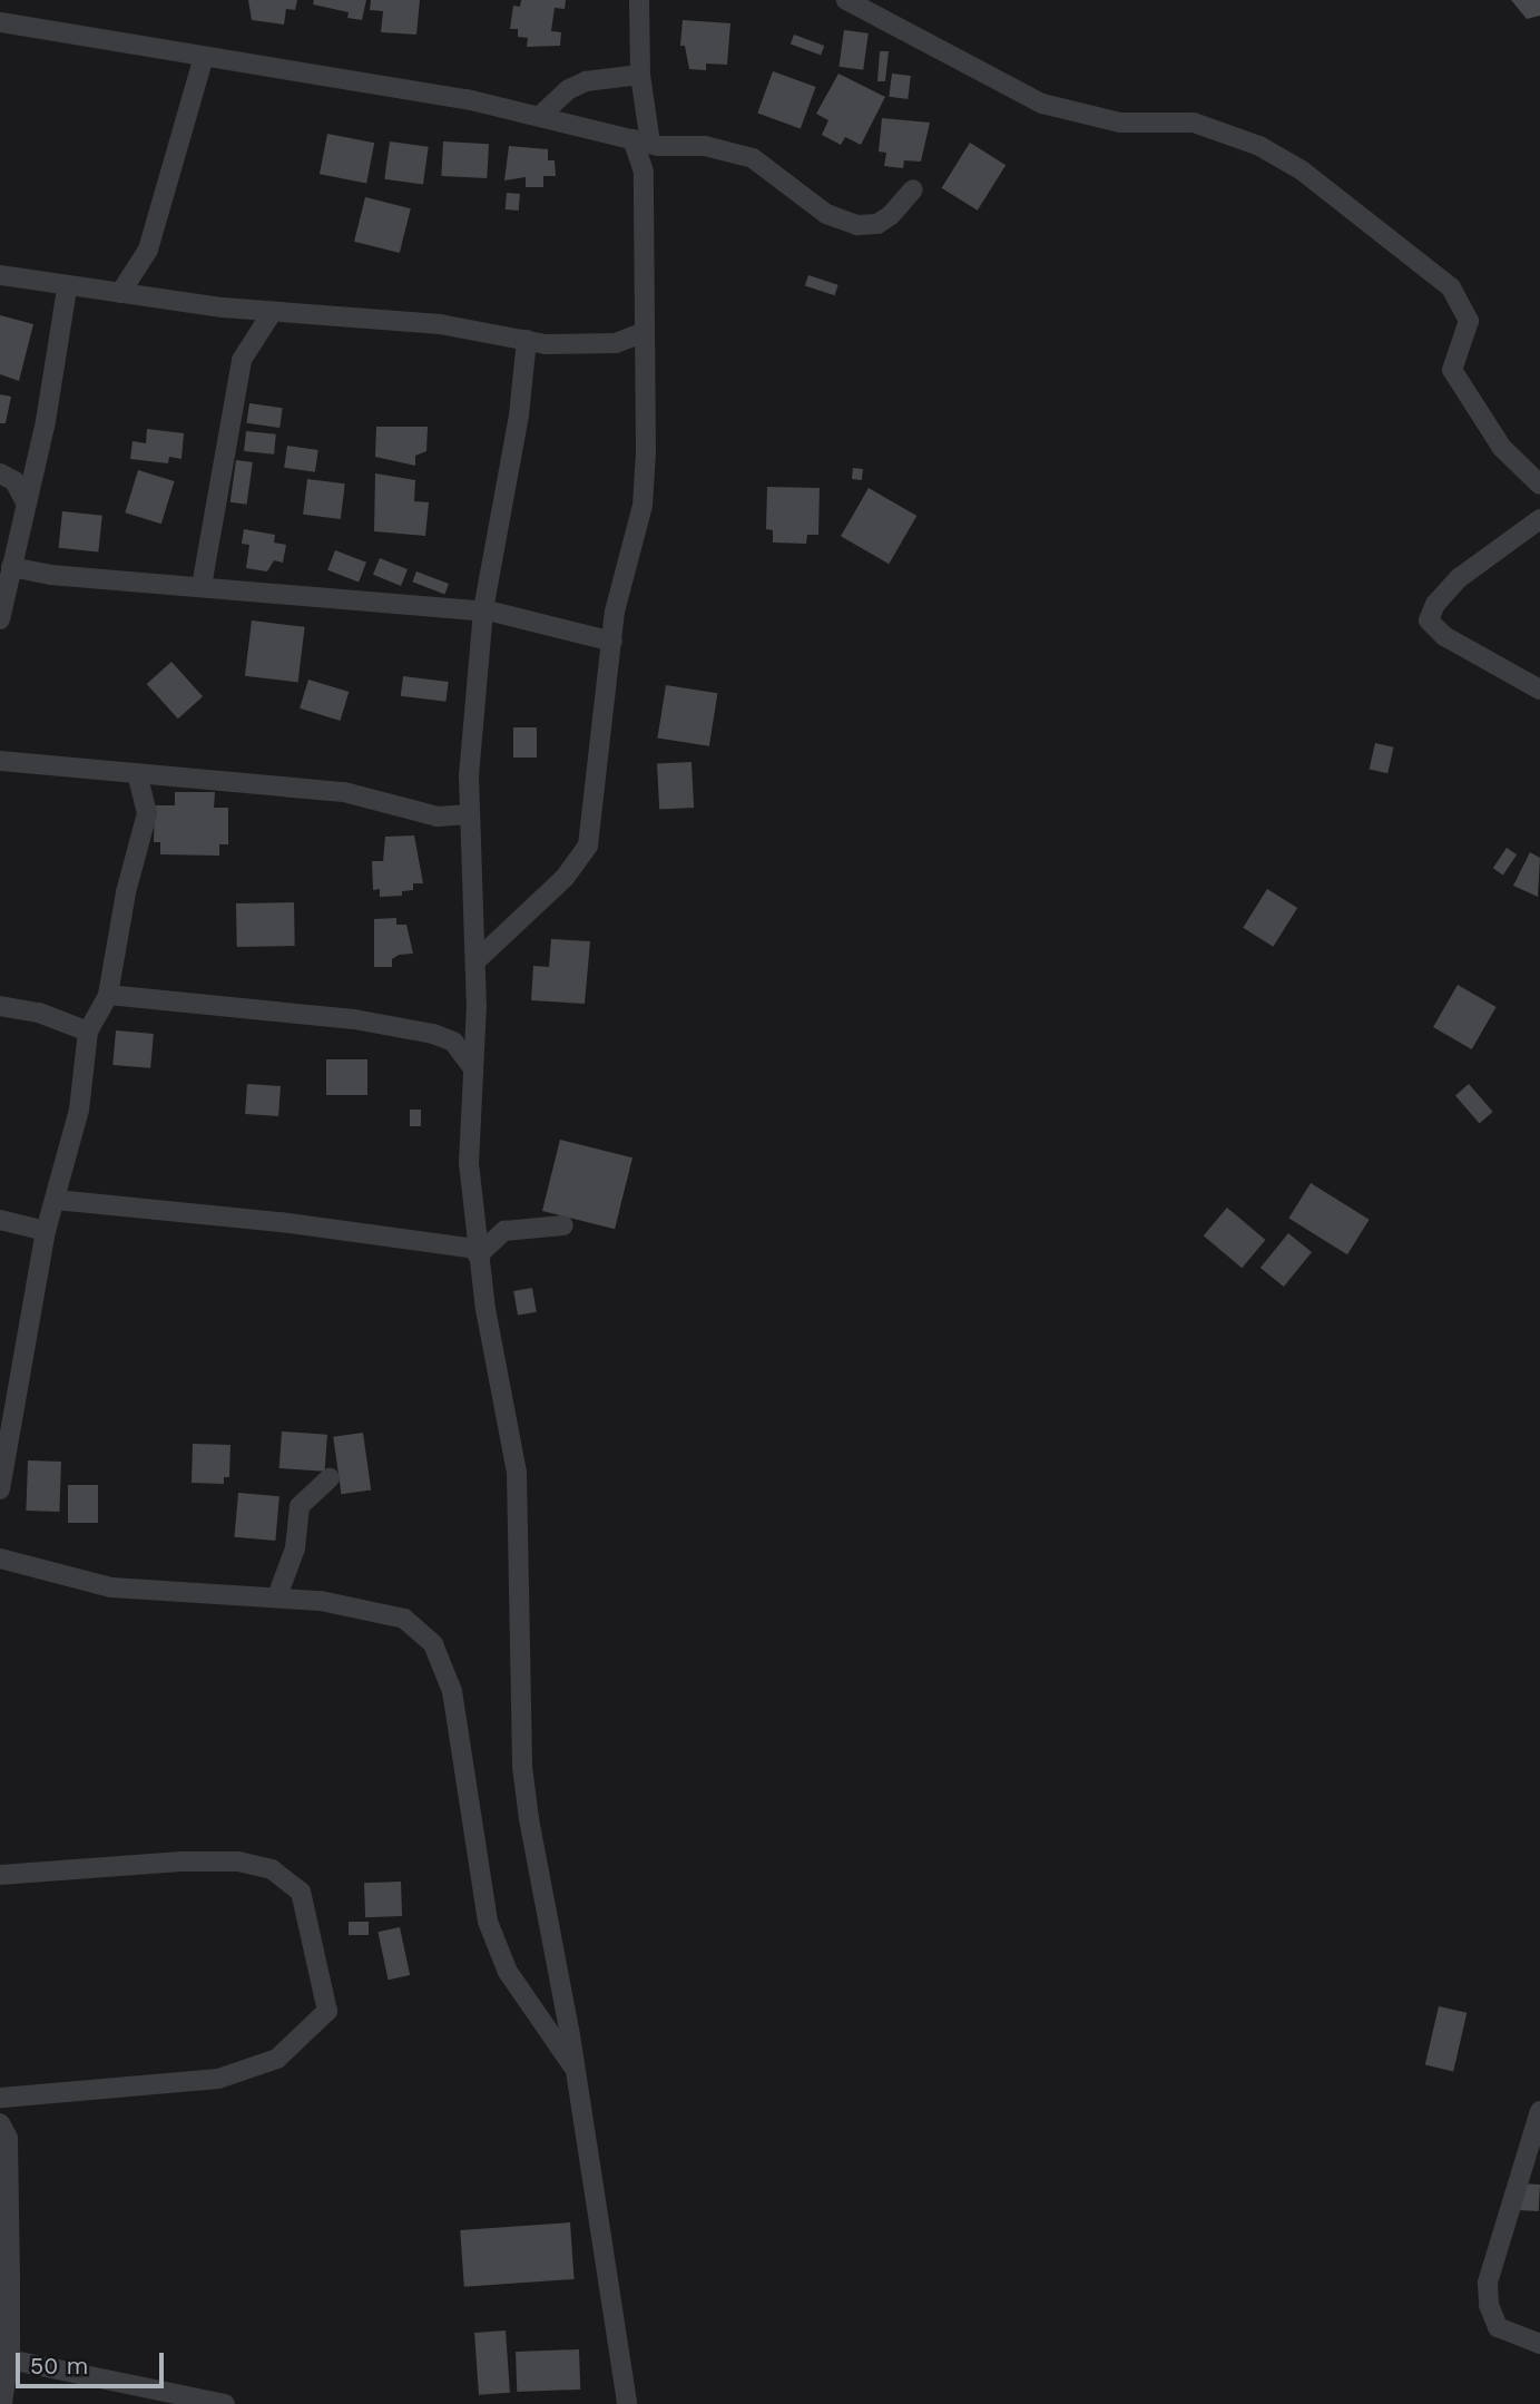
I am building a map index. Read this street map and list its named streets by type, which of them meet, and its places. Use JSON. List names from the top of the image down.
{
  "scale_bar": "50 m"
}
